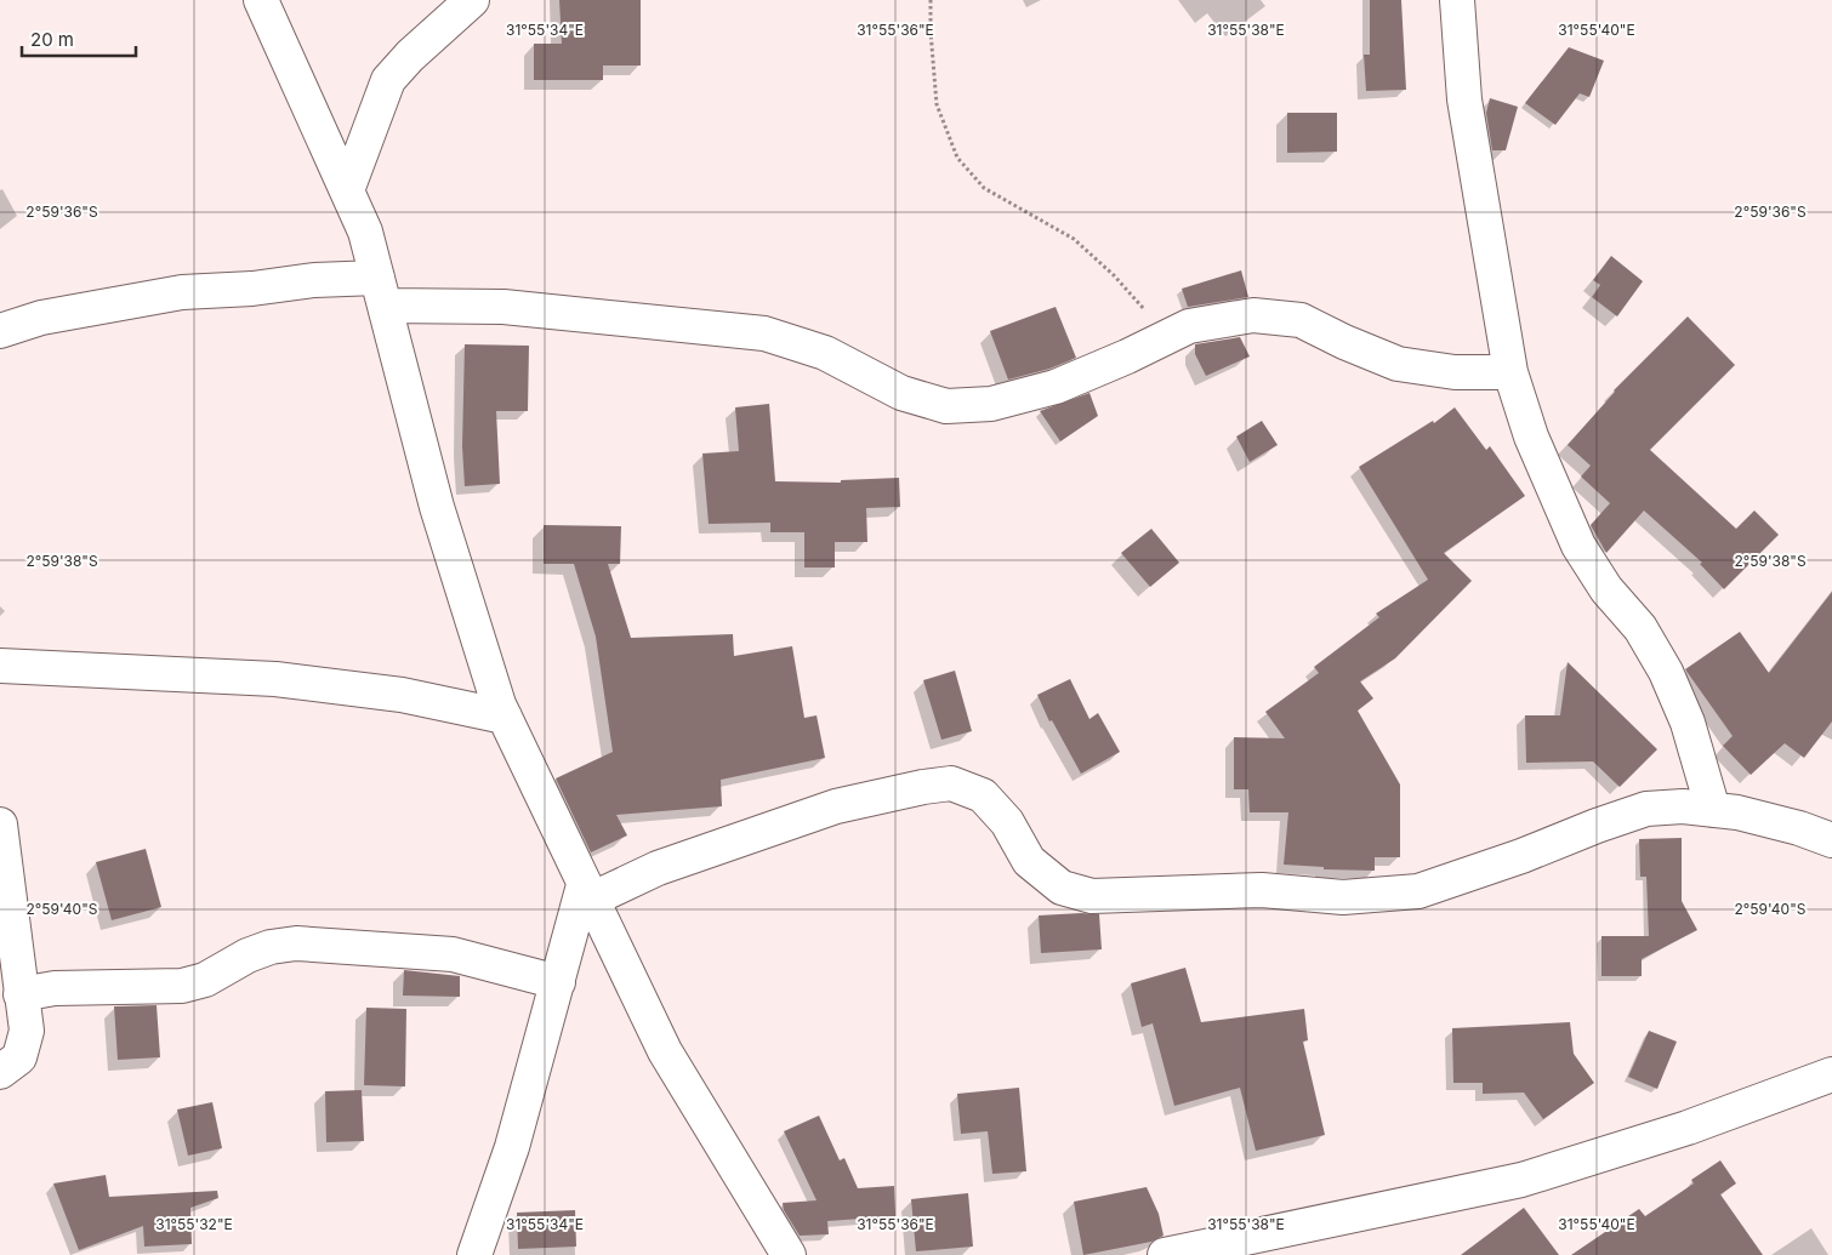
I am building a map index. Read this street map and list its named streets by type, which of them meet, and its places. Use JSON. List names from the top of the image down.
{
  "scale_bar": "20 m",
  "coordinates": [
    "31°55'34\"E",
    "31°55'36\"E",
    "31°55'38\"E",
    "31°55'40\"E",
    "2°59'36\"S",
    "2°59'38\"S",
    "2°59'40\"S",
    "31°55'32\"E"
  ]
}
